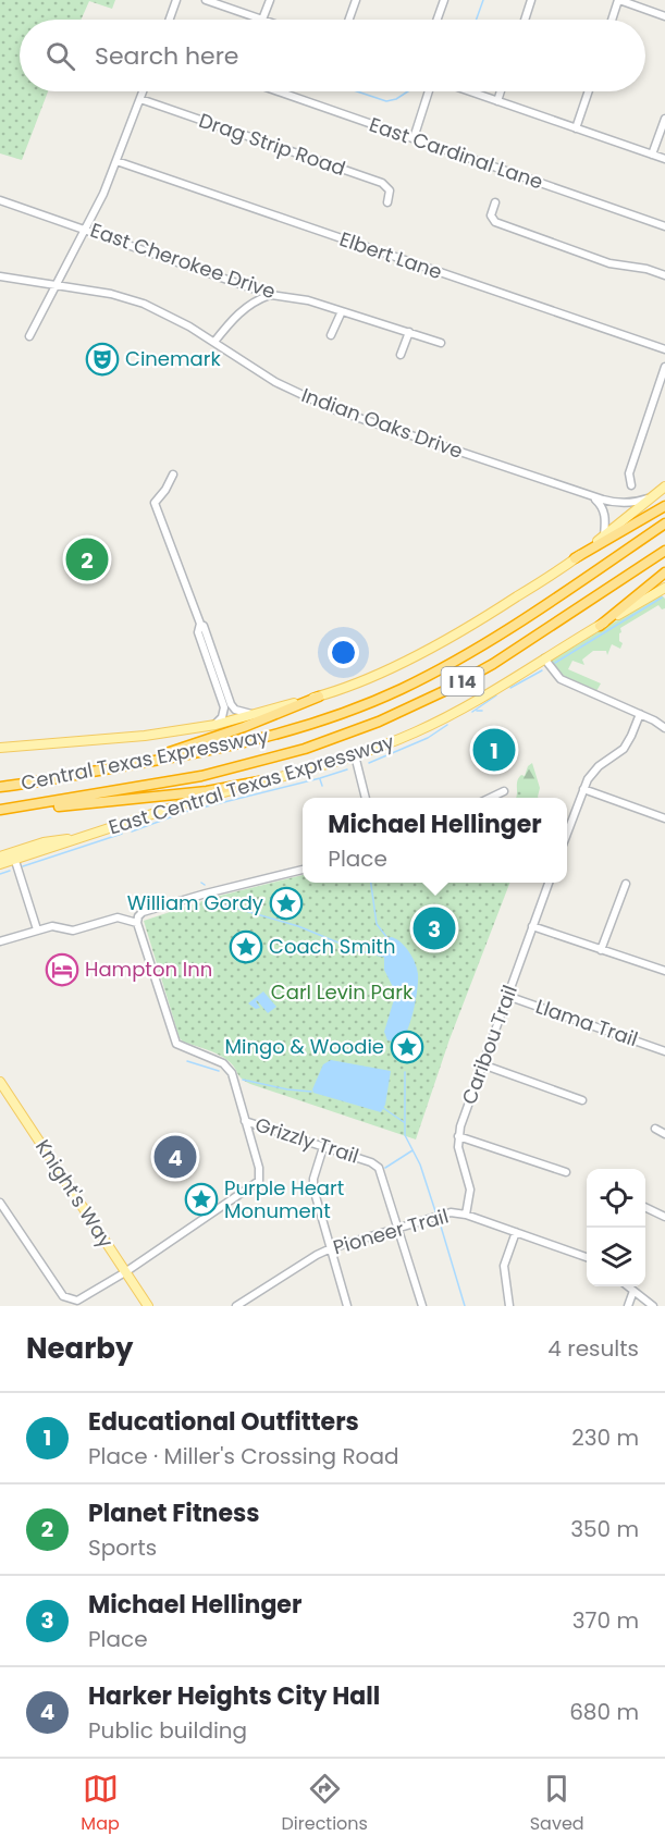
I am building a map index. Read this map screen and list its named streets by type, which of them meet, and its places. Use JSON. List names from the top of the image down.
{
  "streets": {
    "highway": ["I 14", "Central Texas Expressway"],
    "main road": ["East Central Texas Expressway", "Knight's Way"],
    "street": [
      "Drag Strip Road",
      "East Cardinal Lane",
      "Elbert Lane",
      "East Cherokee Drive",
      "Indian Oaks Drive",
      "Llama Trail",
      "Caribou Trail",
      "Grizzly Trail",
      "Pioneer Trail"
    ]
  },
  "crossings": [
    ["Llama Trail", "Caribou Trail"],
    ["Caribou Trail", "Pioneer Trail"],
    ["Grizzly Trail", "Pioneer Trail"]
  ],
  "parks": ["Carl Levin Park"],
  "places": {
    "theatre": ["Cinemark"],
    "place": [
      "William Gordy",
      "Coach Smith",
      "Mingo & Woodie",
      "Purple Heart Monument"
    ],
    "hotel": ["Hampton Inn"]
  },
  "page": {
    "search": "Search here",
    "pins": [
      "2",
      "1",
      "3",
      "4"
    ],
    "popup": ["Michael Hellinger", "Place"],
    "heading": ["Nearby", "4 results"],
    "list": [
      {
        "mark": "1",
        "name": "Educational Outfitters",
        "note": "Place · Miller's Crossing Road",
        "value": "230 m"
      },
      {
        "mark": "2",
        "name": "Planet Fitness",
        "note": "Sports",
        "value": "350 m"
      },
      {
        "mark": "3",
        "name": "Michael Hellinger",
        "note": "Place",
        "value": "370 m"
      },
      {
        "mark": "4",
        "name": "Harker Heights City Hall",
        "note": "Public building",
        "value": "680 m"
      }
    ],
    "nav": ["Map", "Directions", "Saved"]
  }
}
